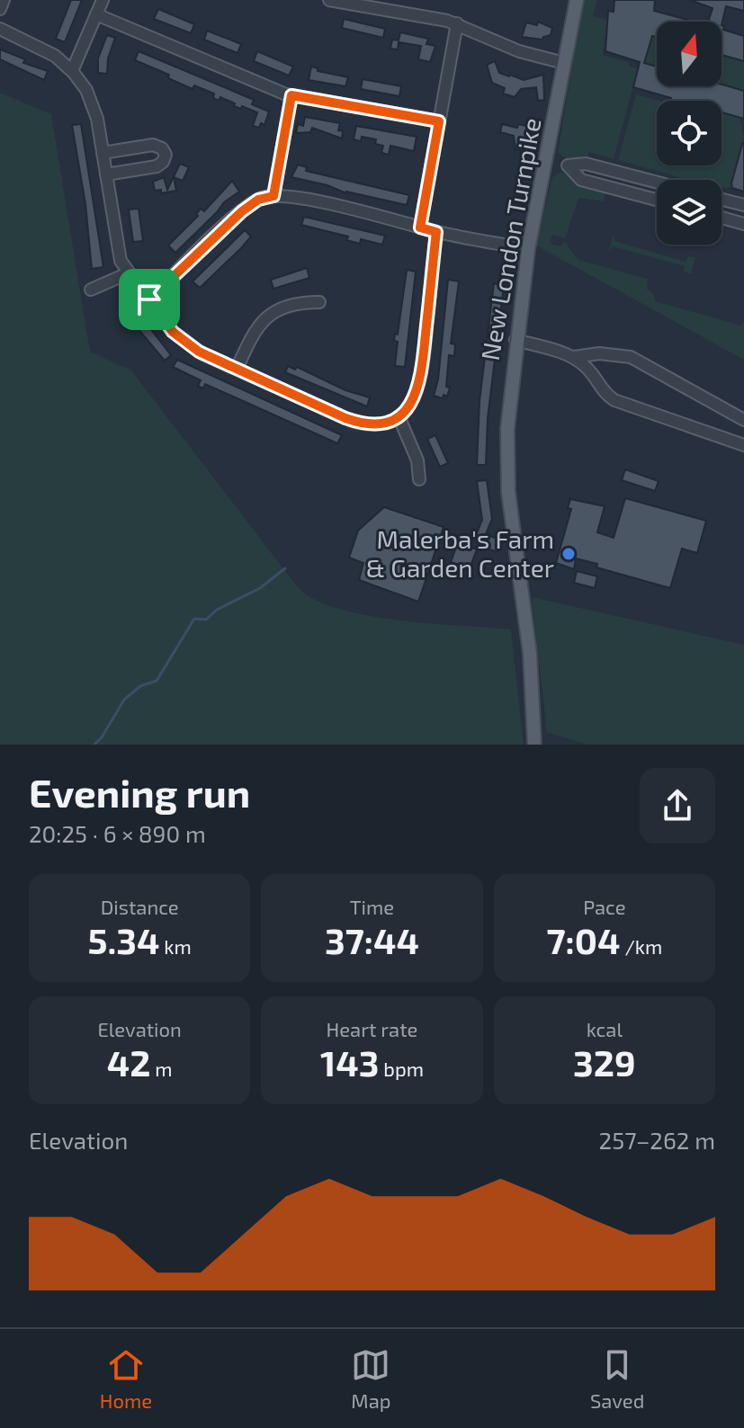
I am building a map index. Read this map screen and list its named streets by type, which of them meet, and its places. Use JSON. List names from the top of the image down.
{
  "streets": {
    "main road": ["New London Turnpike"]
  },
  "places": ["Malerba's Farm & Garden Center"],
  "north": "top",
  "page": {
    "heading": ["Evening run", "20:25 · 6 × 890 m"],
    "stats": [
      ["Distance", "5.34 km"],
      ["Time", "37:44"],
      ["Pace", "7:04 /km"],
      ["Elevation", "42 m"],
      ["Heart rate", "143 bpm"],
      ["kcal", "329"]
    ],
    "chart": ["Elevation", "257–262 m"],
    "tabs": ["Home", "Map", "Saved"]
  }
}
